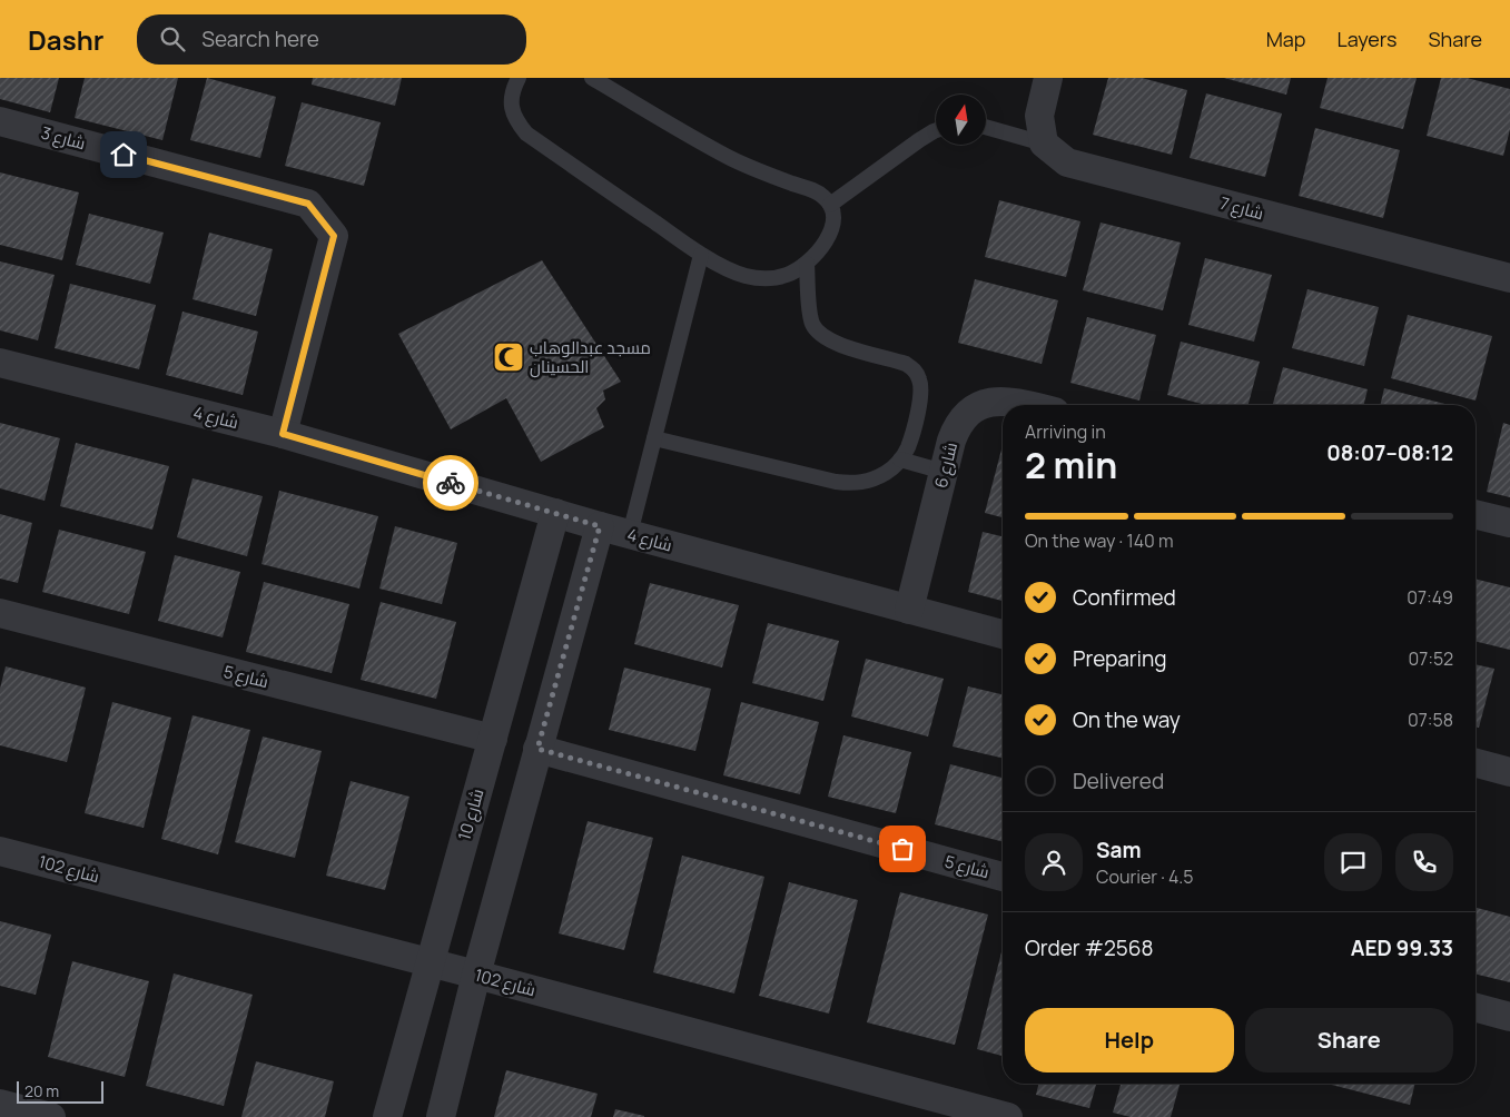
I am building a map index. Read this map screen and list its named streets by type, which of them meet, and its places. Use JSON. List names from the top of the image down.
{
  "streets": {
    "street": [
      "شارع 3",
      "شارع 7",
      "شارع 4",
      "شارع 6",
      "شارع 5",
      "شارع 10",
      "شارع 102"
    ]
  },
  "crossings": [
    ["شارع 3", "شارع 4"],
    ["شارع 4", "شارع 6"],
    ["شارع 4", "شارع 10"],
    ["شارع 5", "شارع 10"],
    ["شارع 10", "شارع 102"]
  ],
  "places": {
    "mosque": ["مسجد عبدالوهاب الحسينان"]
  },
  "scale_bar": "20 m",
  "north": "top",
  "page": {
    "header": "Dashr",
    "search": "Search here",
    "nav": ["Map", "Layers", "Share"],
    "heading": ["2 min", "Arriving in", "08:07–08:12"],
    "panel": [
      "Sam",
      "Courier · 4.5",
      "Order #2568",
      "AED 99.33"
    ],
    "bar": "On the way · 140 m",
    "list": [
      ["Confirmed", "07:49"],
      ["Preparing", "07:52"],
      ["On the way", "07:58"],
      "Delivered"
    ],
    "buttons": ["Help", "Share"],
    "scale": "20 m"
  }
}
